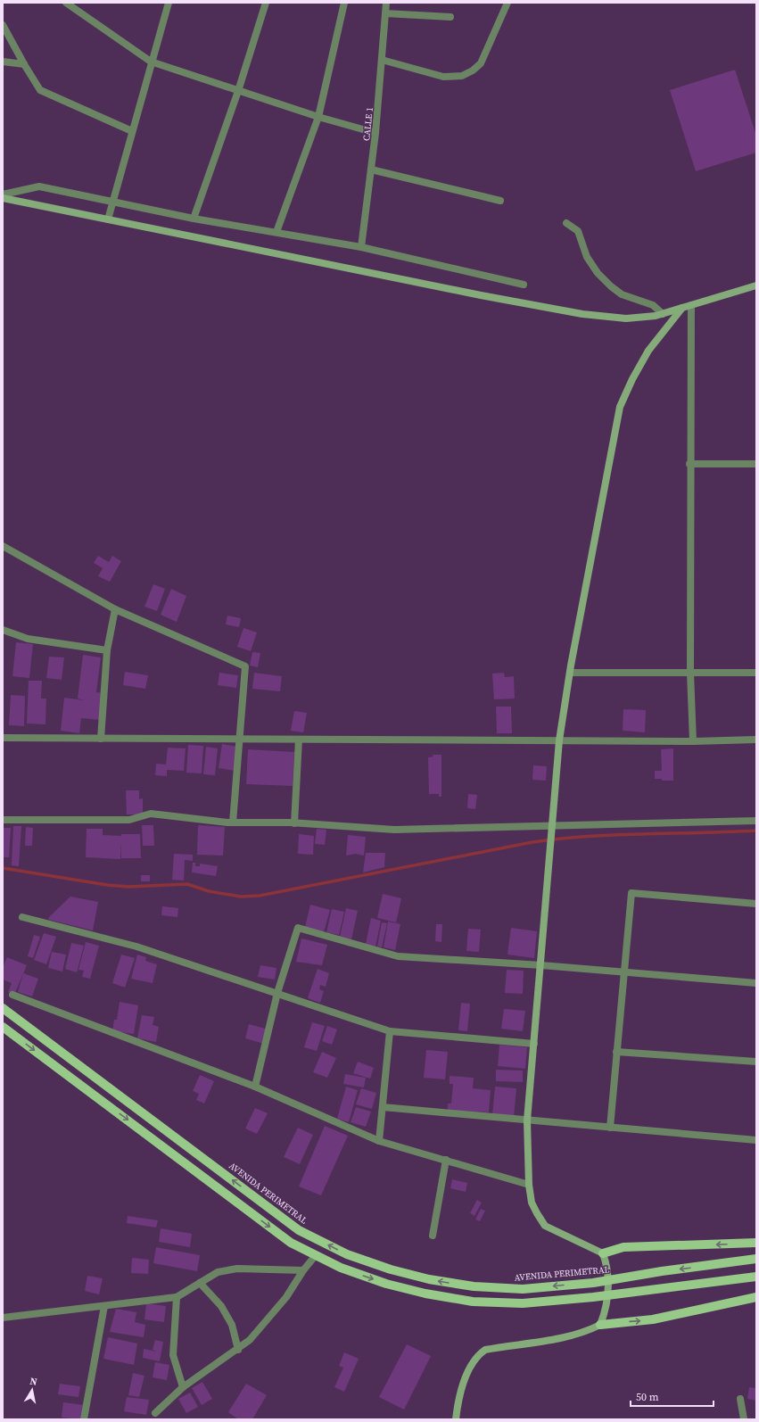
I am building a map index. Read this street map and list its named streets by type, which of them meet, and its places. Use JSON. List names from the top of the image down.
{
  "streets": {
    "main road": ["AVENIDA PERIMETRAL"],
    "street": ["CALLE 1"]
  },
  "scale_bar": "50 m",
  "north": "top"
}
